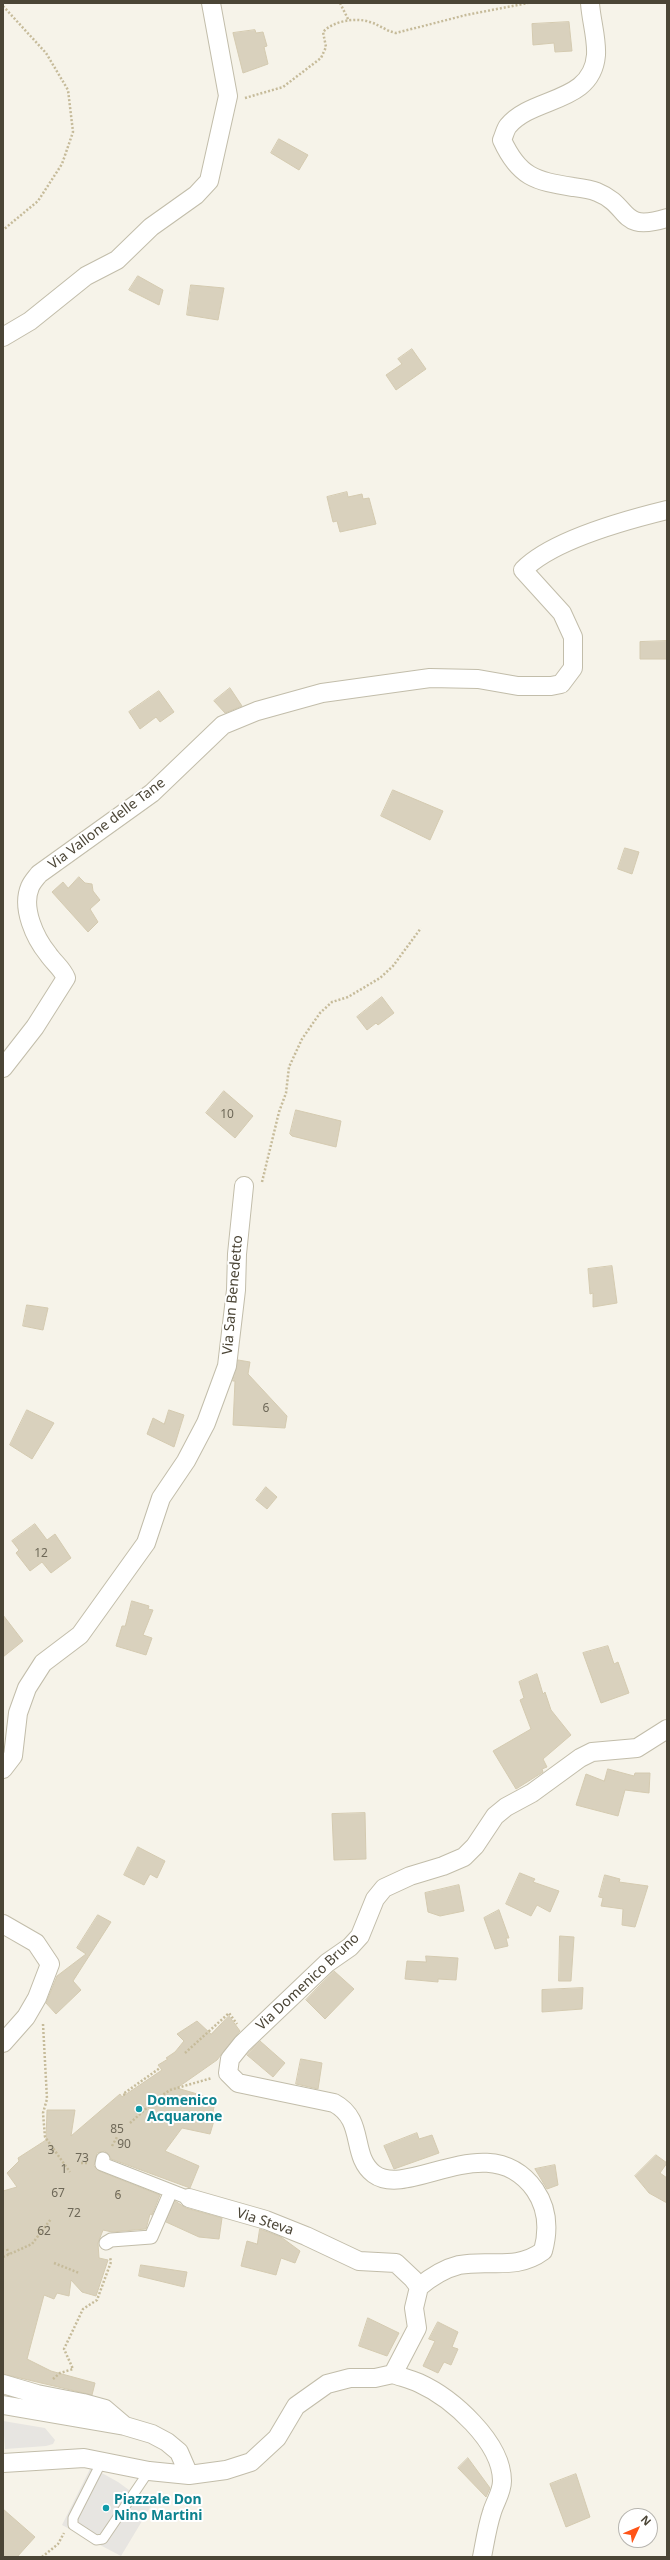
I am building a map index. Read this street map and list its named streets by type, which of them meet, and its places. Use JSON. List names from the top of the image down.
{
  "streets": {
    "street": [
      "Via Vallone delle Tane",
      "Via San Benedetto",
      "Via Domenico Bruno",
      "Via Steva"
    ]
  },
  "places": ["Domenico Acquarone", "Piazzale Don Nino Martini"],
  "house_numbers": [
    "10",
    "6",
    "12",
    "85",
    "90",
    "3",
    "73",
    "1",
    "67",
    "6",
    "72",
    "62"
  ],
  "north": "top right"
}
